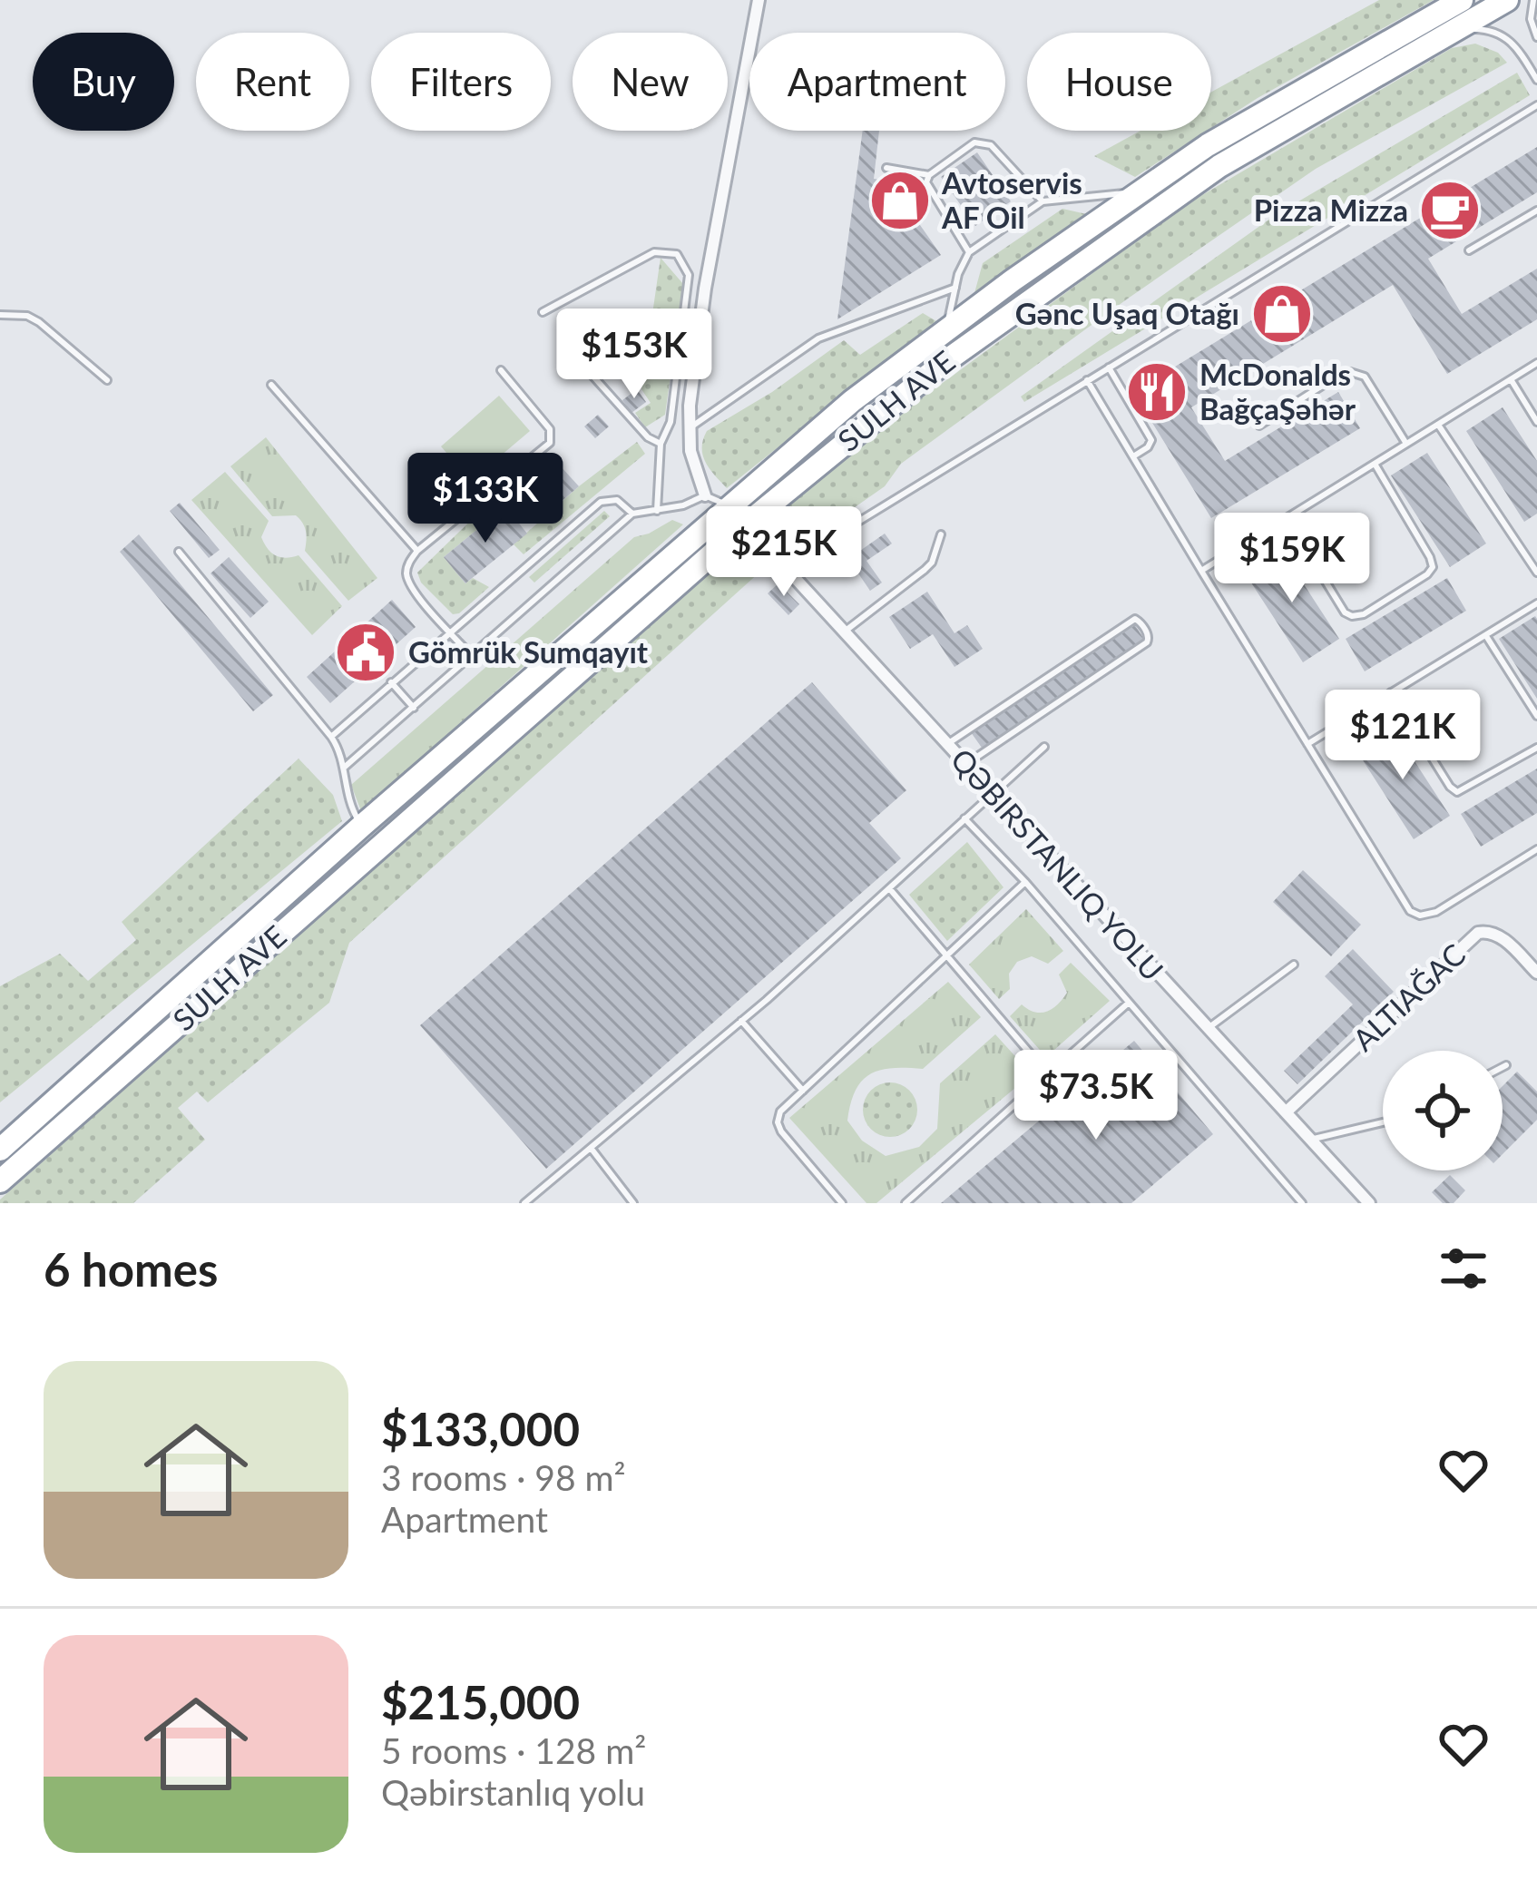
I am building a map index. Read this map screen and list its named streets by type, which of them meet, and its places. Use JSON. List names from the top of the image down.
{
  "streets": {
    "highway": ["SULH AVE"]
  },
  "places": {
    "shop": ["Avtoservis AF Oil", "Gənc Uşaq Otağı"],
    "cafe": ["Pizza Mizza"],
    "restaurant": ["McDonalds BağçaŞəhər"],
    "public building": ["Gömrük Sumqayıt"]
  },
  "page": {
    "chip": [
      "Buy",
      "Rent",
      "Filters",
      "New",
      "Apartment",
      "House"
    ],
    "price": [
      "$153K",
      "$133K",
      "$215K",
      "$159K",
      "$121K",
      "$73.5K"
    ],
    "heading": "6 homes",
    "list": [
      {
        "name": "$133,000",
        "note": "3 rooms · 98 m² · Apartment"
      },
      {
        "name": "$215,000",
        "note": "5 rooms · 128 m² · Qəbirstanlıq yolu"
      }
    ]
  }
}
